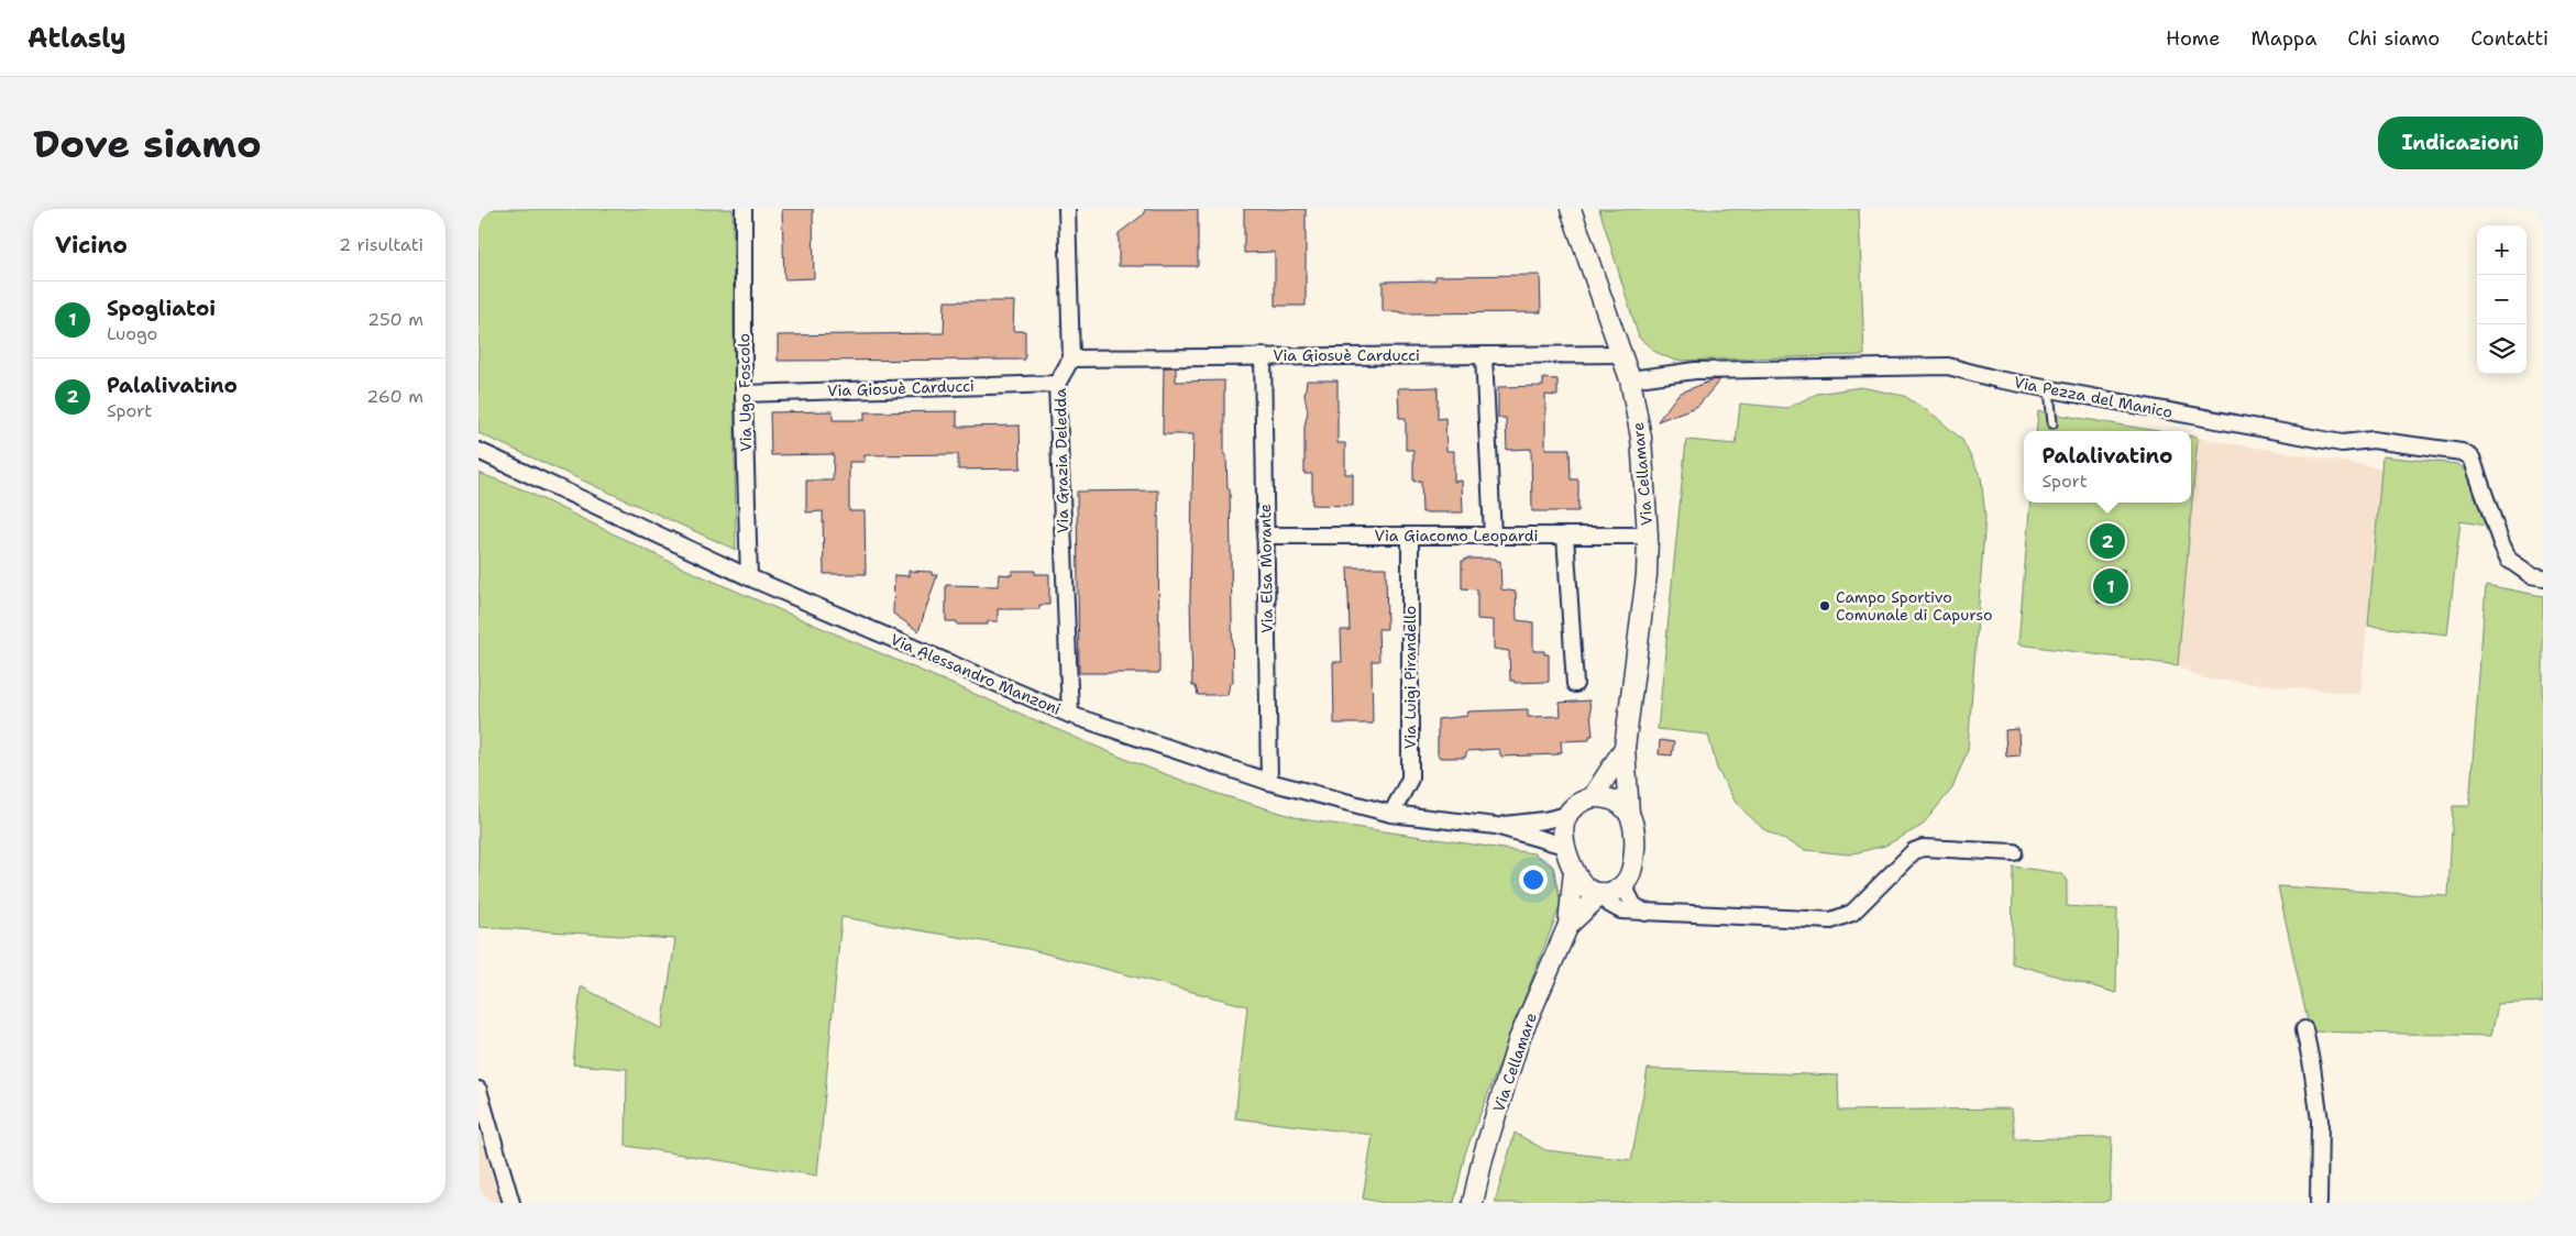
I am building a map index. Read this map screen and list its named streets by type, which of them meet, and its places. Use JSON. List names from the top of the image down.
{
  "streets": {
    "street": [
      "Via Giosuè Carducci",
      "Via Ugo Foscolo",
      "Via Pezza del Manico",
      "Via Grazia Deledda",
      "Via Cellamare",
      "Via Giacomo Leopardi",
      "Via Elsa Morante",
      "Via Alessandro Manzoni",
      "Via Luigi Pirandello"
    ]
  },
  "crossings": [
    ["Via Giosuè Carducci", "Via Ugo Foscolo"],
    ["Via Giosuè Carducci", "Via Grazia Deledda"],
    ["Via Giosuè Carducci", "Via Cellamare"],
    ["Via Giosuè Carducci", "Via Elsa Morante"],
    ["Via Ugo Foscolo", "Via Alessandro Manzoni"],
    ["Via Pezza del Manico", "Via Cellamare"],
    ["Via Grazia Deledda", "Via Alessandro Manzoni"],
    ["Via Cellamare", "Via Giacomo Leopardi"],
    ["Via Cellamare", "Via Alessandro Manzoni"],
    ["Via Giacomo Leopardi", "Via Elsa Morante"],
    ["Via Giacomo Leopardi", "Via Luigi Pirandello"],
    ["Via Elsa Morante", "Via Alessandro Manzoni"],
    ["Via Alessandro Manzoni", "Via Luigi Pirandello"]
  ],
  "places": ["Campo Sportivo Comunale di Capurso"],
  "page": {
    "header": "Atlasly",
    "nav": [
      "Home",
      "Mappa",
      "Chi siamo",
      "Contatti"
    ],
    "buttons": "Indicazioni",
    "title": "Dove siamo",
    "heading": ["Vicino", "2 risultati"],
    "map_buttons": ["+", "−"],
    "list": [
      {
        "mark": "1",
        "name": "Spogliatoi",
        "note": "Luogo",
        "value": "250 m"
      },
      {
        "mark": "2",
        "name": "Palalivatino",
        "note": "Sport",
        "value": "260 m"
      }
    ],
    "popup": ["Palalivatino", "Sport"],
    "pins": ["2", "1"]
  }
}
